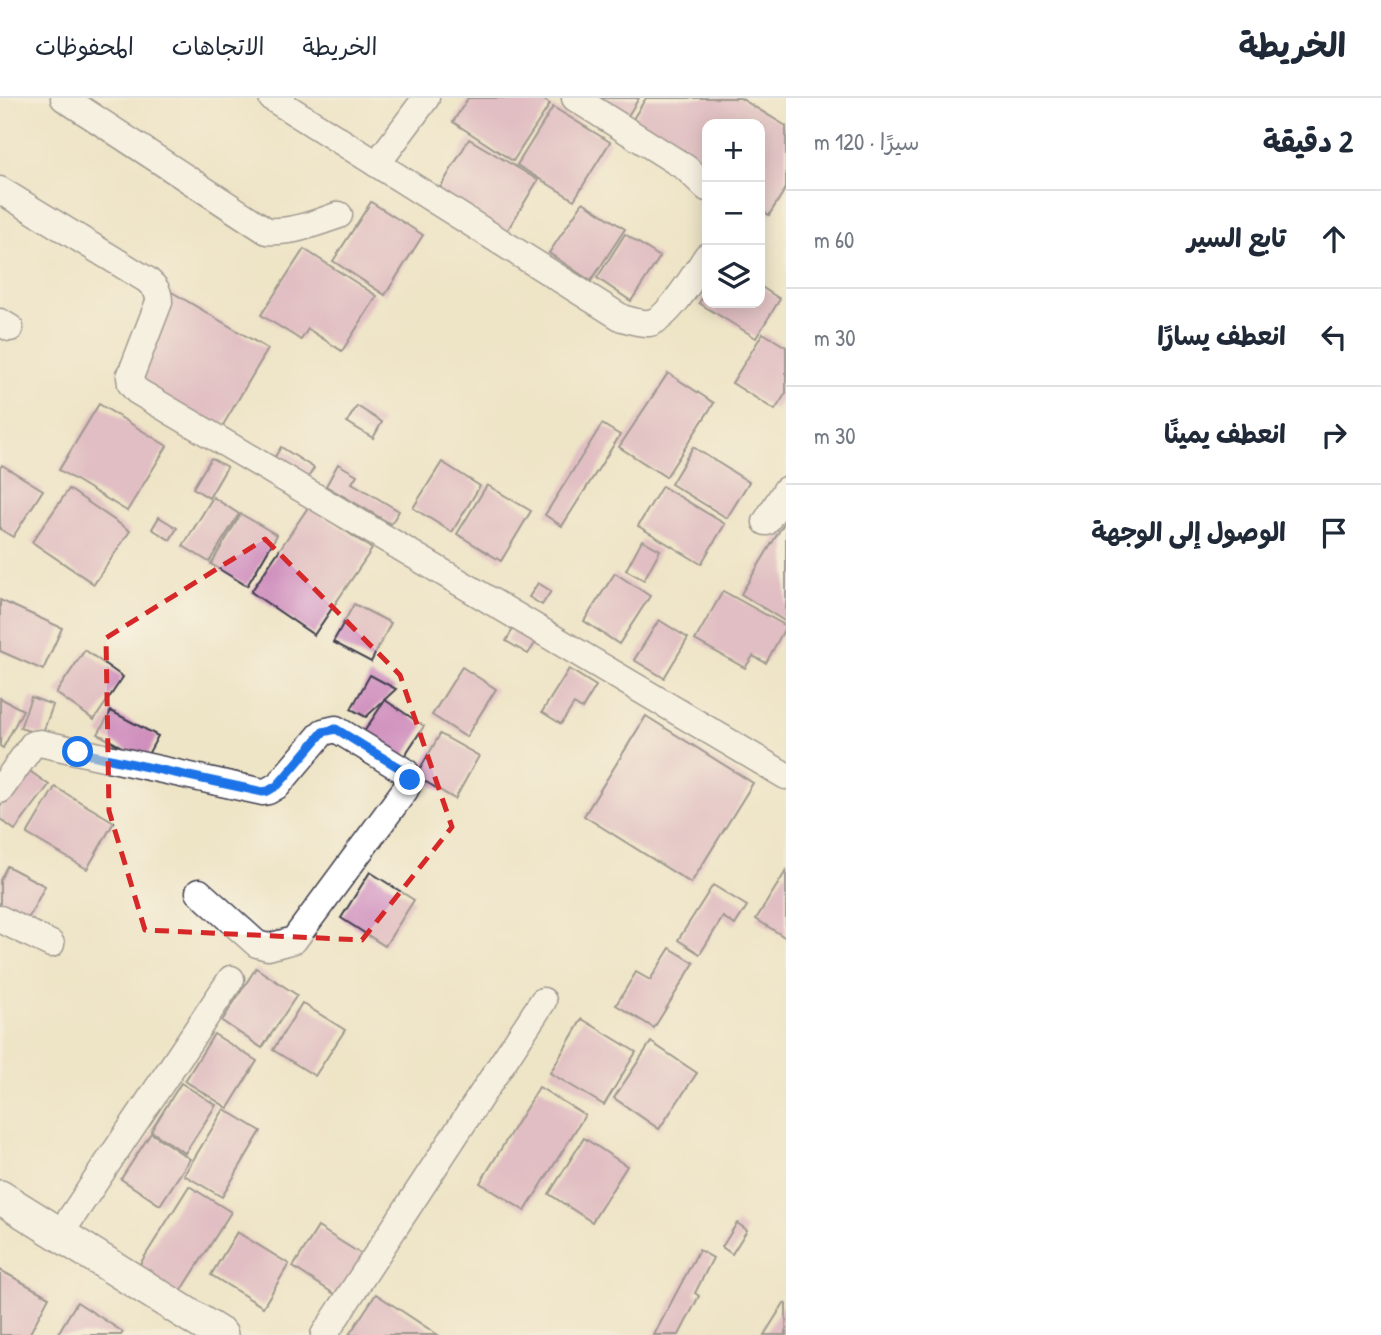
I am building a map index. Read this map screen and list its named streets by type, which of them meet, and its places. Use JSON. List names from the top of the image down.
{
  "page": {
    "header": "الخريطة",
    "nav": ["الخريطة", "الاتجاهات", "المحفوظات"],
    "heading": ["2 دقيقة", "سيرًا · 120 m"],
    "map_buttons": ["+", "−"],
    "list": [
      ["تابع السير", "60 m"],
      ["انعطف يسارًا", "30 m"],
      ["انعطف يمينًا", "30 m"],
      "الوصول إلى الوجهة"
    ]
  }
}
